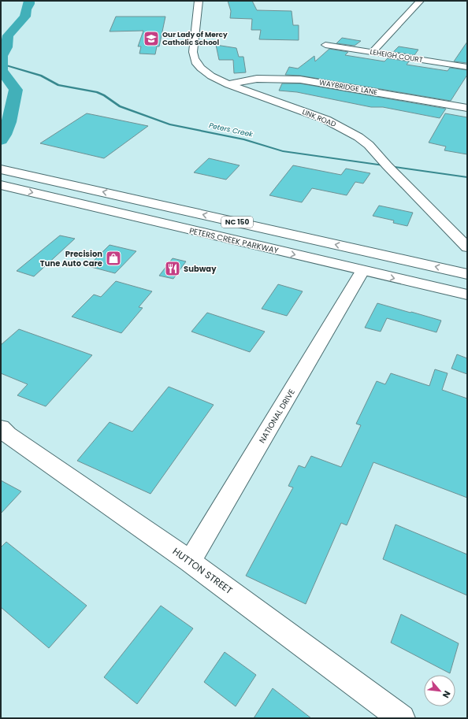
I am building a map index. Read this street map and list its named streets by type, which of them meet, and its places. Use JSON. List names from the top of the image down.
{
  "streets": {
    "street": [
      "LEHEIGH COURT",
      "WAYBRIDGE LANE",
      "LINK ROAD",
      "NC 150",
      "PETERS CREEK PARKWAY",
      "NATIONAL DRIVE",
      "HUTTON STREET"
    ]
  },
  "crossings": [
    ["WAYBRIDGE LANE", "LINK ROAD"],
    ["PETERS CREEK PARKWAY", "NATIONAL DRIVE"],
    ["NATIONAL DRIVE", "HUTTON STREET"]
  ],
  "water": ["Peters Creek"],
  "places": {
    "school or university": ["Our Lady of Mercy Catholic School"],
    "shop": ["Precision Tune Auto Care"],
    "restaurant": ["Subway"]
  },
  "north": "bottom right"
}
